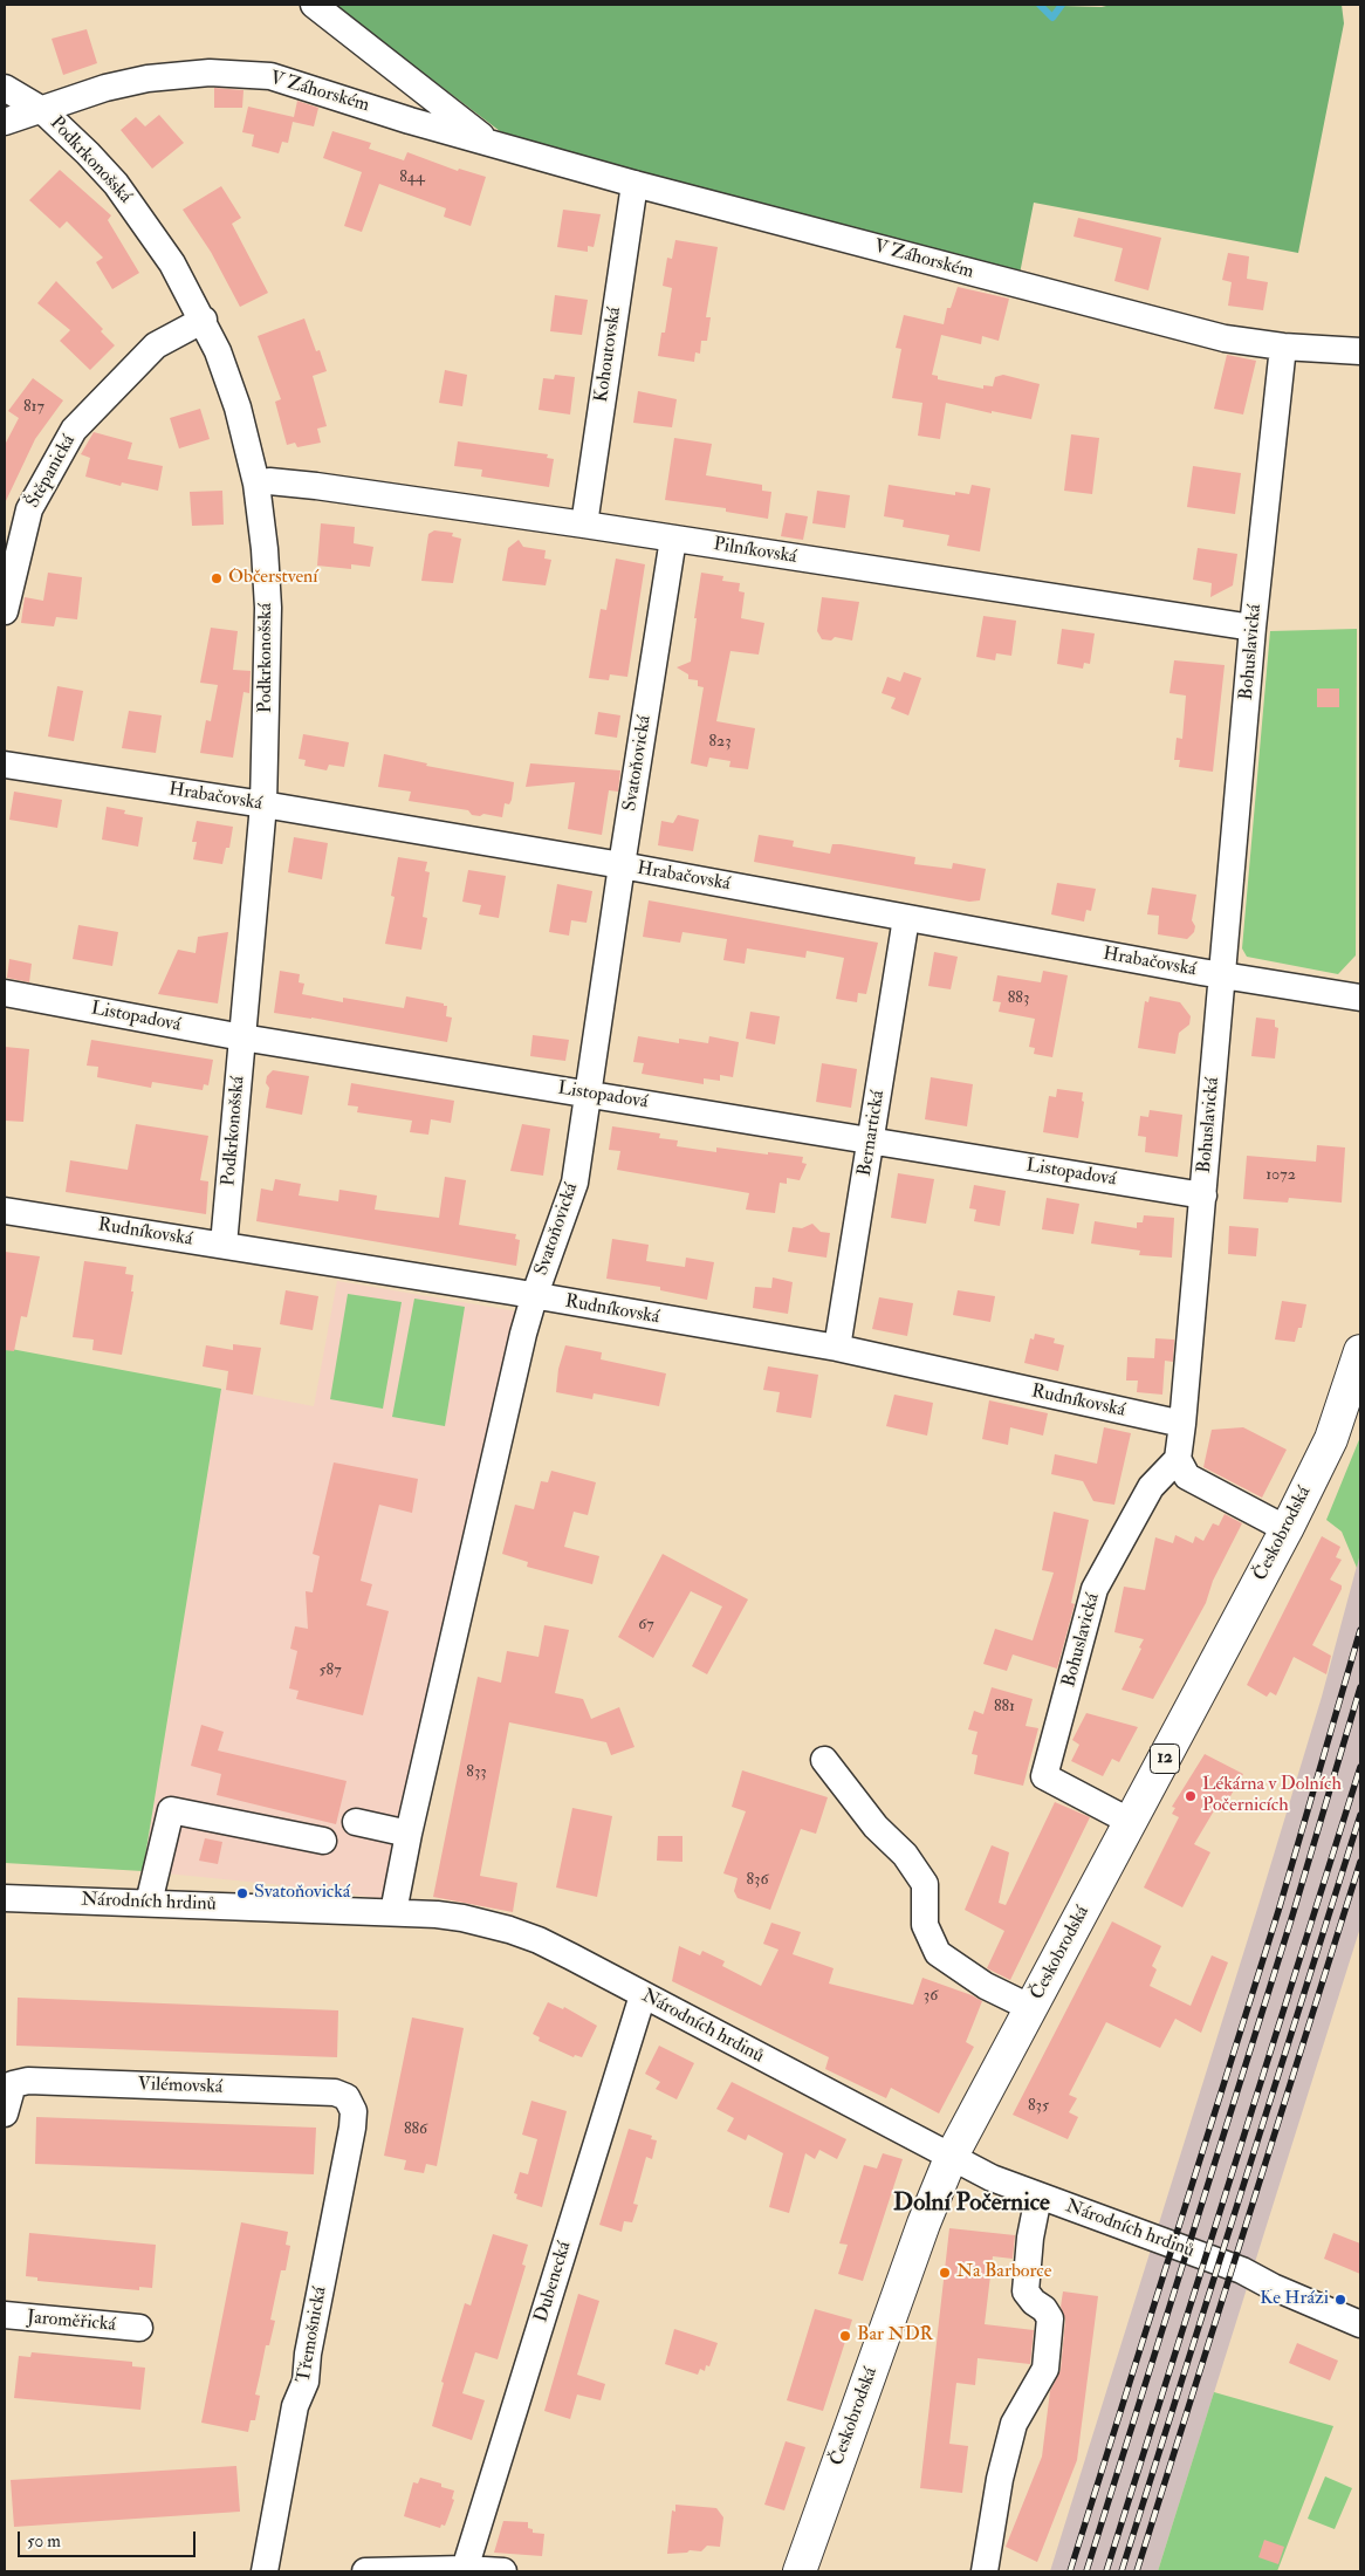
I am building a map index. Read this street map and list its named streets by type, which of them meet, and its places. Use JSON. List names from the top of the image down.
{
  "streets": {
    "main road": ["Českobrodská", "12"],
    "street": [
      "V Záhorském",
      "Podkrkonošská",
      "Kohoutovská",
      "Štěpanická",
      "Pilníkovská",
      "Bohuslavická",
      "Svatoňovická",
      "Hrabačovská",
      "Listopadová",
      "Bernartická",
      "Rudníkovská",
      "Národních hrdinů",
      "Vilémovská",
      "Dubenecká",
      "Jaroměřická",
      "Třemošnická"
    ]
  },
  "crossings": [
    ["V Záhorském", "Podkrkonošská"],
    ["V Záhorském", "Kohoutovská"],
    ["V Záhorském", "Bohuslavická"],
    ["Podkrkonošská", "Štěpanická"],
    ["Podkrkonošská", "Pilníkovská"],
    ["Podkrkonošská", "Hrabačovská"],
    ["Podkrkonošská", "Listopadová"],
    ["Podkrkonošská", "Rudníkovská"],
    ["Kohoutovská", "Pilníkovská"],
    ["Pilníkovská", "Bohuslavická"],
    ["Pilníkovská", "Svatoňovická"],
    ["Bohuslavická", "Hrabačovská"],
    ["Bohuslavická", "Listopadová"],
    ["Bohuslavická", "Rudníkovská"],
    ["Bohuslavická", "Českobrodská"],
    ["Svatoňovická", "Hrabačovská"],
    ["Svatoňovická", "Listopadová"],
    ["Svatoňovická", "Rudníkovská"],
    ["Svatoňovická", "Národních hrdinů"],
    ["Hrabačovská", "Bernartická"],
    ["Listopadová", "Bernartická"],
    ["Bernartická", "Rudníkovská"],
    ["Českobrodská", "Národních hrdinů"],
    ["Národních hrdinů", "Dubenecká"],
    ["Vilémovská", "Třemošnická"]
  ],
  "districts": ["Dolní Počernice"],
  "places": [
    "Občerstvení",
    "Lékárna v Dolních Počernicích",
    "Svatoňovická",
    "Na Barborce",
    "Ke Hrázi",
    "Bar NDR"
  ],
  "house_numbers": [
    "844",
    "817",
    "823",
    "883",
    "1072",
    "67",
    "587",
    "881",
    "833",
    "836",
    "36",
    "835",
    "886"
  ],
  "scale_bar": "50 m"
}
